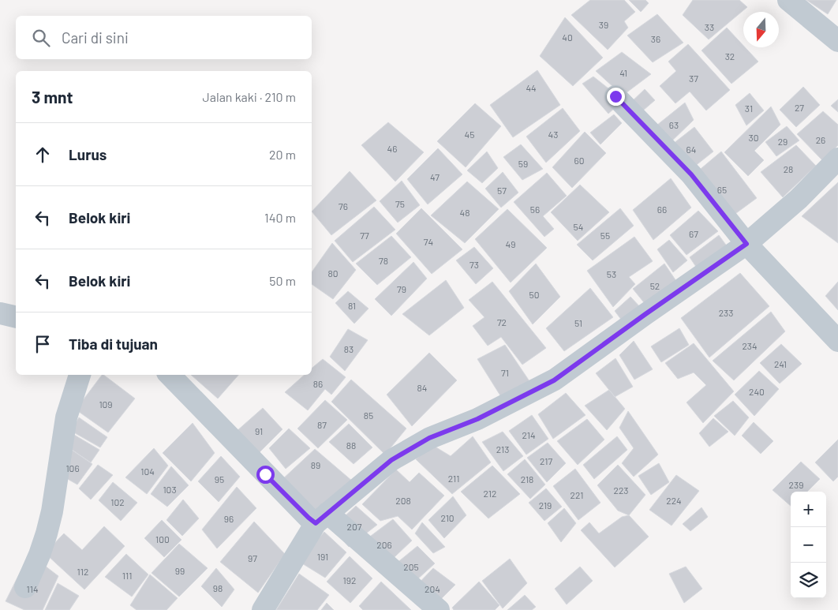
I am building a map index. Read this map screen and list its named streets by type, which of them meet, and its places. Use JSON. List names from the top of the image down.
{
  "house_numbers": [
    "39",
    "33",
    "40",
    "36",
    "32",
    "41",
    "37",
    "44",
    "27",
    "31",
    "63",
    "45",
    "43",
    "30",
    "26",
    "29",
    "46",
    "64",
    "60",
    "59",
    "28",
    "47",
    "65",
    "57",
    "75",
    "76",
    "56",
    "66",
    "48",
    "54",
    "67",
    "77",
    "55",
    "74",
    "49",
    "78",
    "73",
    "80",
    "53",
    "52",
    "79",
    "50",
    "81",
    "233",
    "72",
    "51",
    "234",
    "83",
    "241",
    "71",
    "86",
    "84",
    "240",
    "109",
    "85",
    "87",
    "91",
    "214",
    "88",
    "213",
    "217",
    "89",
    "106",
    "104",
    "211",
    "95",
    "218",
    "239",
    "103",
    "223",
    "212",
    "221",
    "208",
    "224",
    "102",
    "219",
    "210",
    "96",
    "207",
    "100",
    "206",
    "191",
    "97",
    "205",
    "99",
    "112",
    "111",
    "192",
    "98",
    "114",
    "204"
  ],
  "north": "bottom",
  "page": {
    "search": "Cari di sini",
    "heading": ["3 mnt", "Jalan kaki · 210 m"],
    "list": [
      ["Lurus", "20 m"],
      ["Belok kiri", "140 m"],
      ["Belok kiri", "50 m"],
      "Tiba di tujuan"
    ],
    "map_buttons": ["+", "−"]
  }
}
